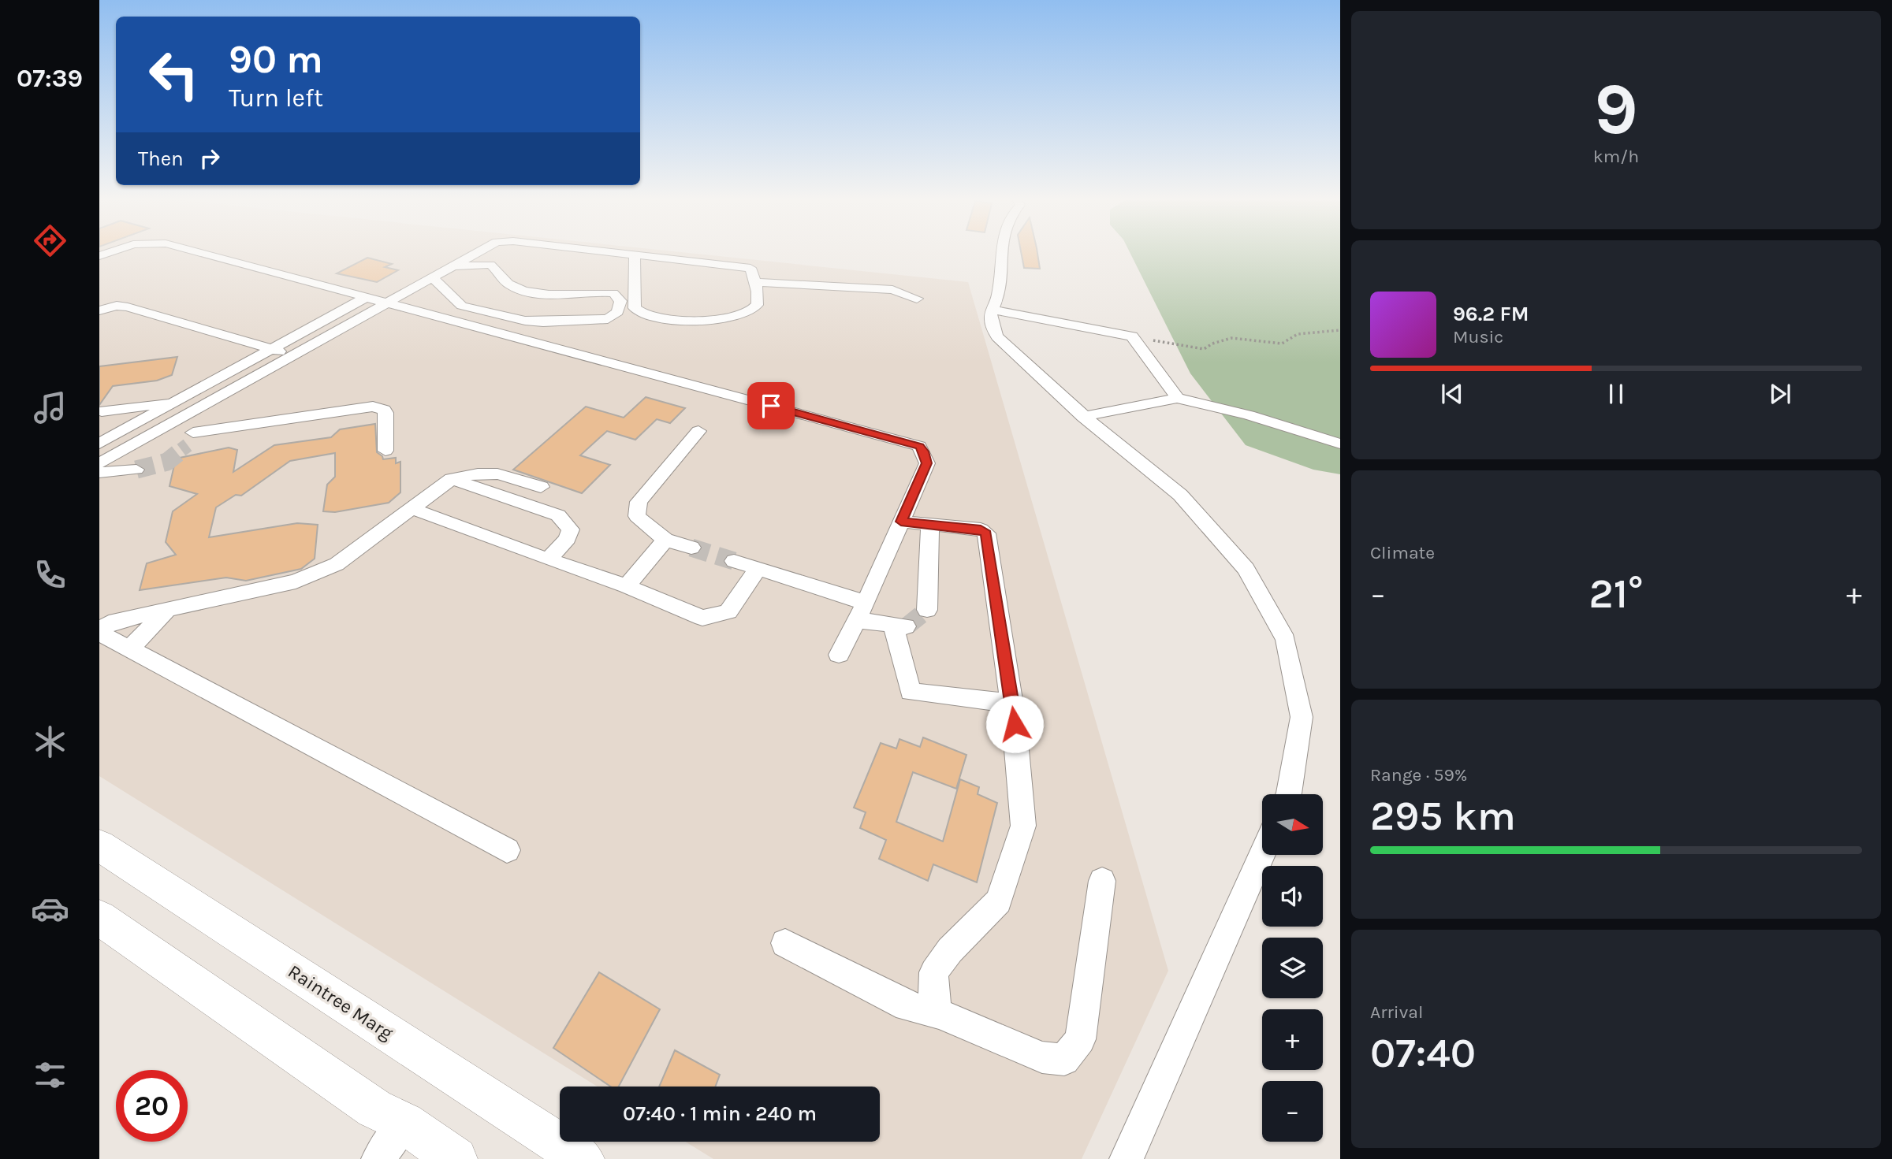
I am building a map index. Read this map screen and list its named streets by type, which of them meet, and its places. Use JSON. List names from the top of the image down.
{
  "streets": {
    "main road": ["Raintree Marg"]
  },
  "north": "right",
  "page": {
    "tabs": "07:39",
    "tile": [
      ["9", "km/h"],
      "Climate",
      ["Range · 59%", "295 km"],
      ["Arrival", "07:40"]
    ],
    "turn": ["90 m", "Turn left"],
    "then": "Then",
    "song": ["96.2 FM", "Music"],
    "heat": ["−", "21°", "+"],
    "map_buttons": ["+", "−"],
    "limit": "20",
    "trip": "07:40 · 1 min · 240 m"
  }
}
